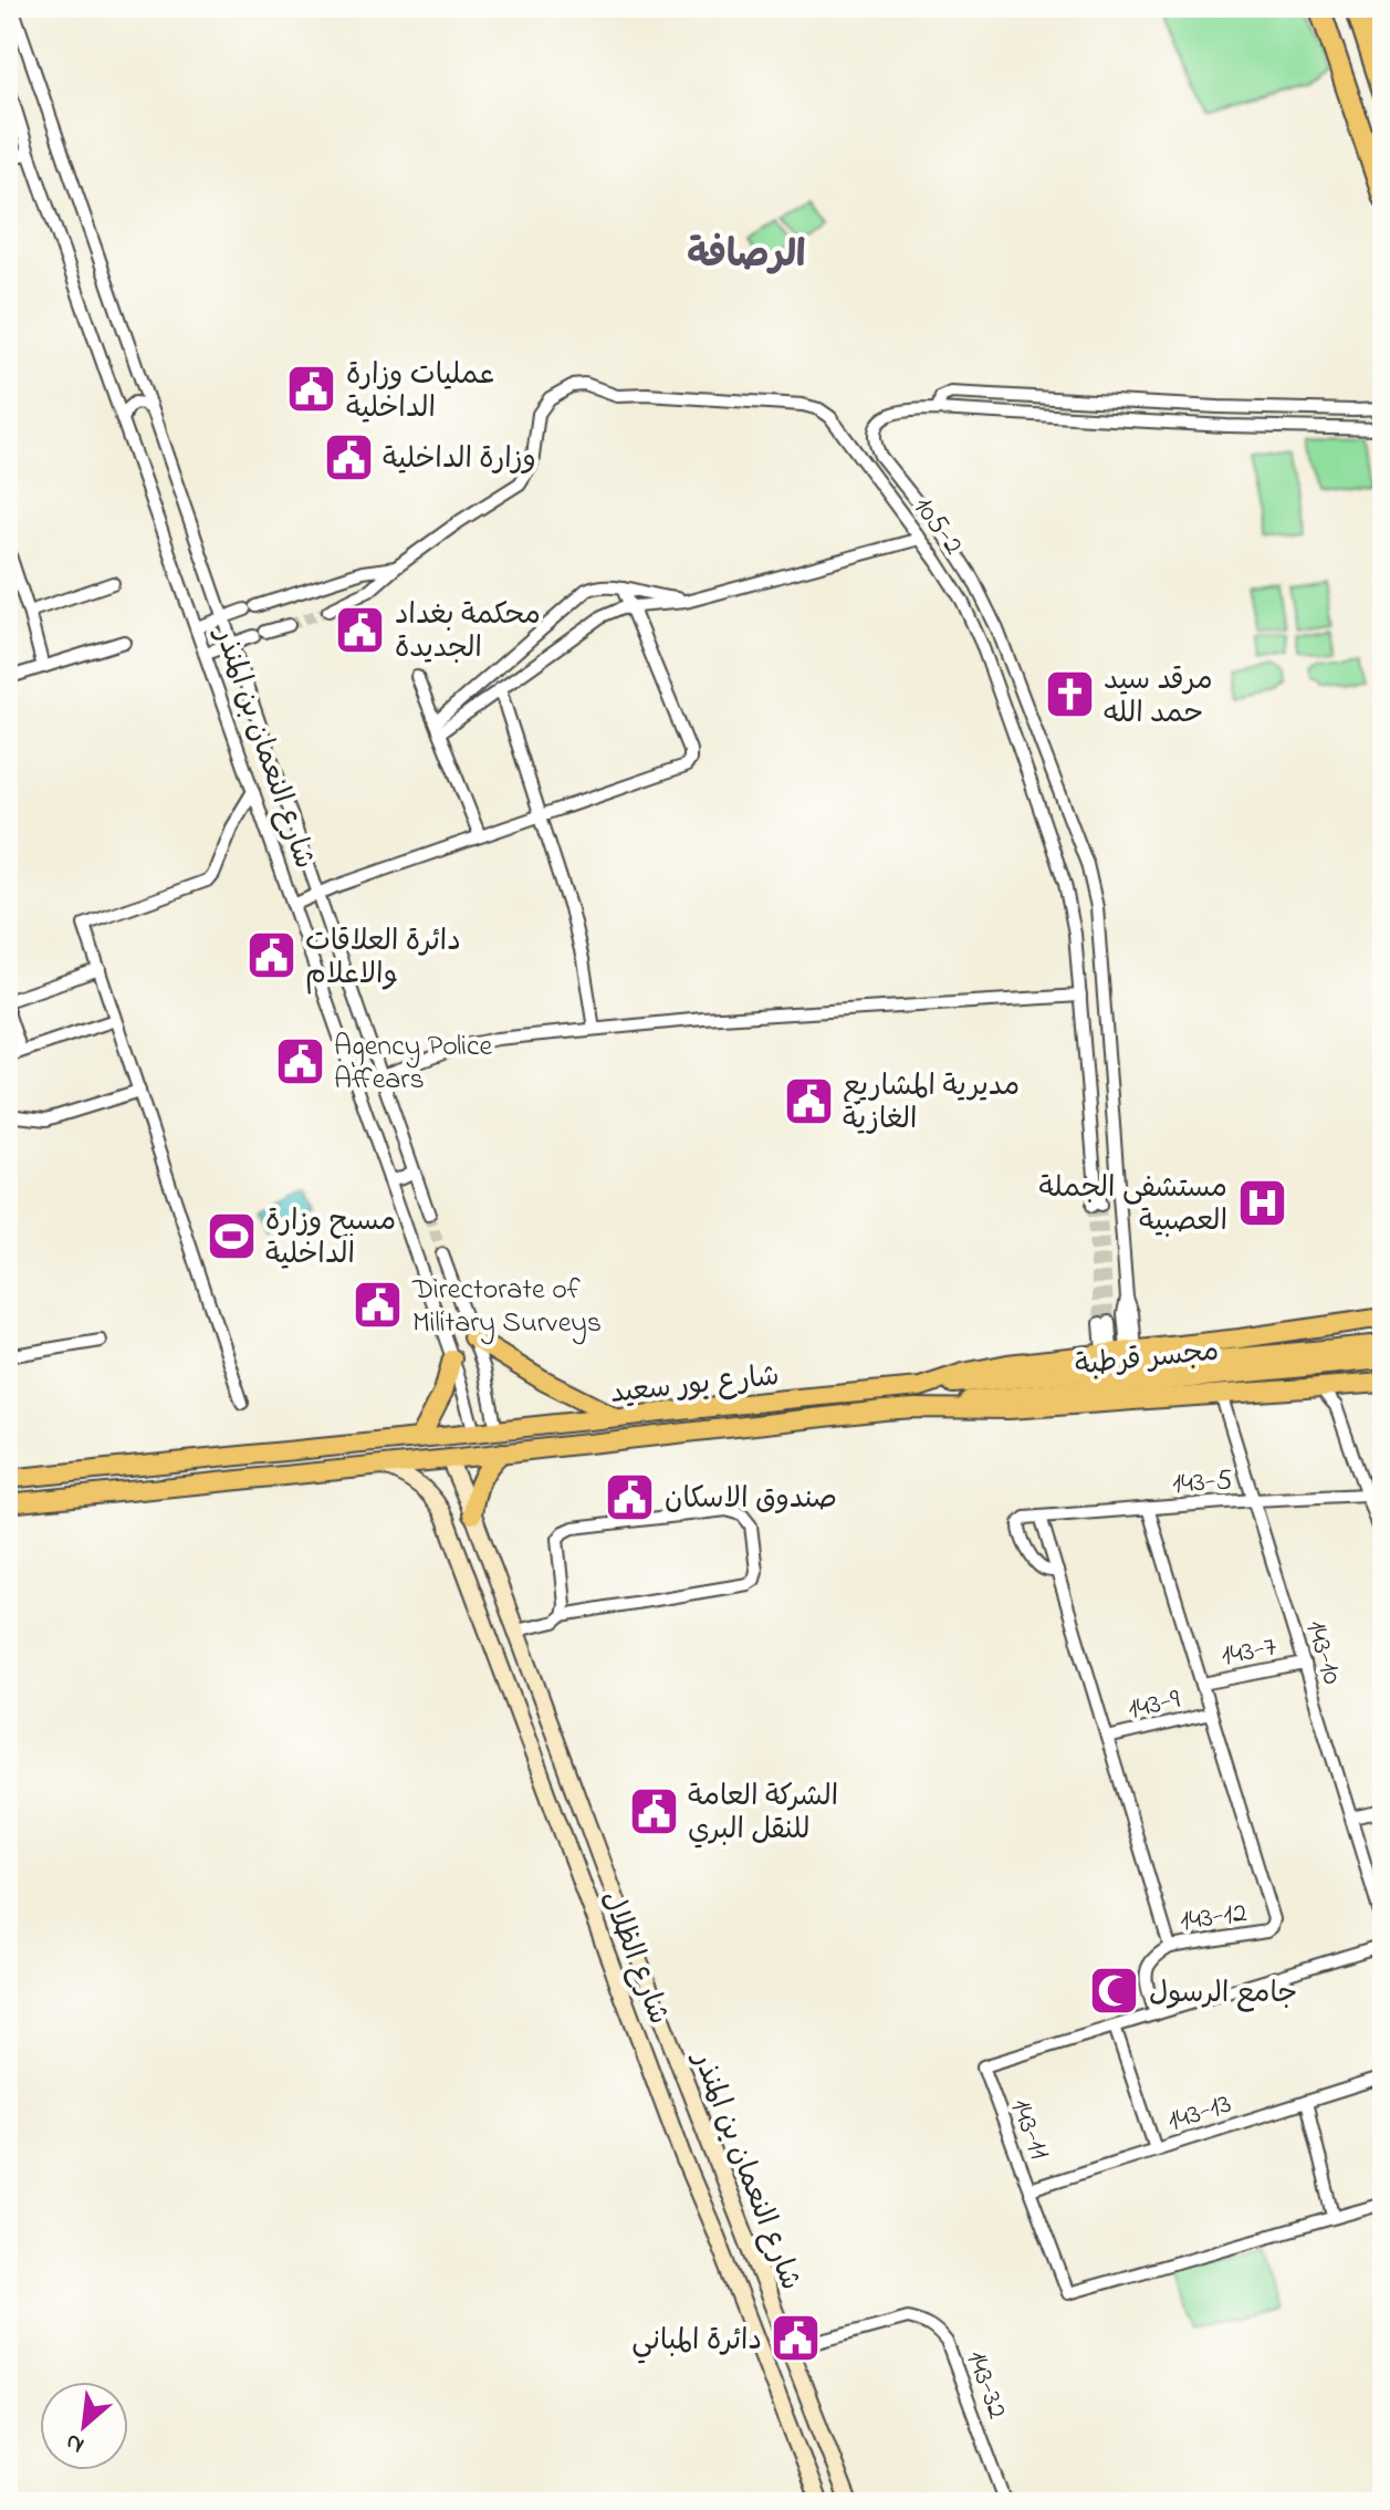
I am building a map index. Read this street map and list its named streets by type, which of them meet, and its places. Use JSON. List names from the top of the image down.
{
  "streets": {
    "main road": ["مجسر قرطبة", "شارع بور سعيد"],
    "street": [
      "105-2",
      "شارع النعمان بن المنذر",
      "143-5",
      "143-7",
      "143-10",
      "143-9",
      "143-12",
      "شارع الظلال",
      "143-13",
      "143-11",
      "143-32"
    ]
  },
  "crossings": [
    ["105-2", "شارع النعمان بن المنذر"],
    ["شارع النعمان بن المنذر", "شارع بور سعيد"],
    ["شارع النعمان بن المنذر", "143-32"],
    ["مجسر قرطبة", "شارع بور سعيد"],
    ["شارع بور سعيد", "143-10"],
    ["شارع بور سعيد", "شارع الظلال"],
    ["143-5", "143-10"],
    ["143-5", "143-12"],
    ["143-7", "143-10"],
    ["143-7", "143-12"],
    ["143-9", "143-12"],
    ["143-13", "143-11"]
  ],
  "districts": ["الرصافة"],
  "places": {
    "public building": [
      "عمليات وزارة الداخلية",
      "وزارة الداخلية",
      "محكمة بغداد الجديدة",
      "دائرة العلاقات والاعلام",
      "Agency Police Affears",
      "مديرية المشاريع الغازية",
      "Directorate of Military Surveys",
      "صندوق الاسكان",
      "الشركة العامة للنقل البري",
      "دائرة المباني"
    ],
    "church": ["مرقد سيد حمد الله"],
    "hospital": ["مستشفى الجملة العصبية"],
    "sports": ["مسبح وزارة الداخلية"],
    "mosque": ["جامع الرسول"]
  },
  "north": "bottom left"
}
